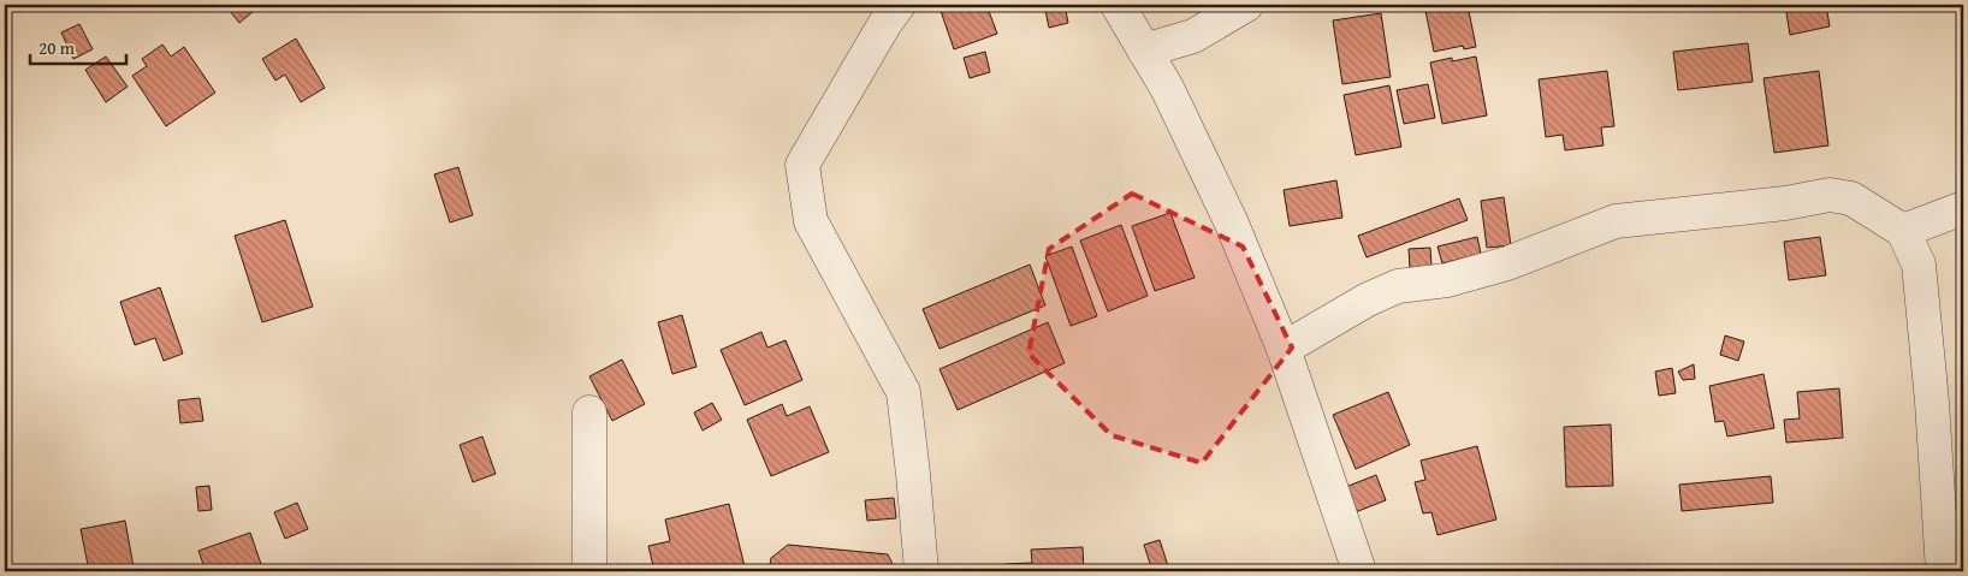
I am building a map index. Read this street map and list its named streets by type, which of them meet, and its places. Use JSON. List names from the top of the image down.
{
  "scale_bar": "20 m"
}
